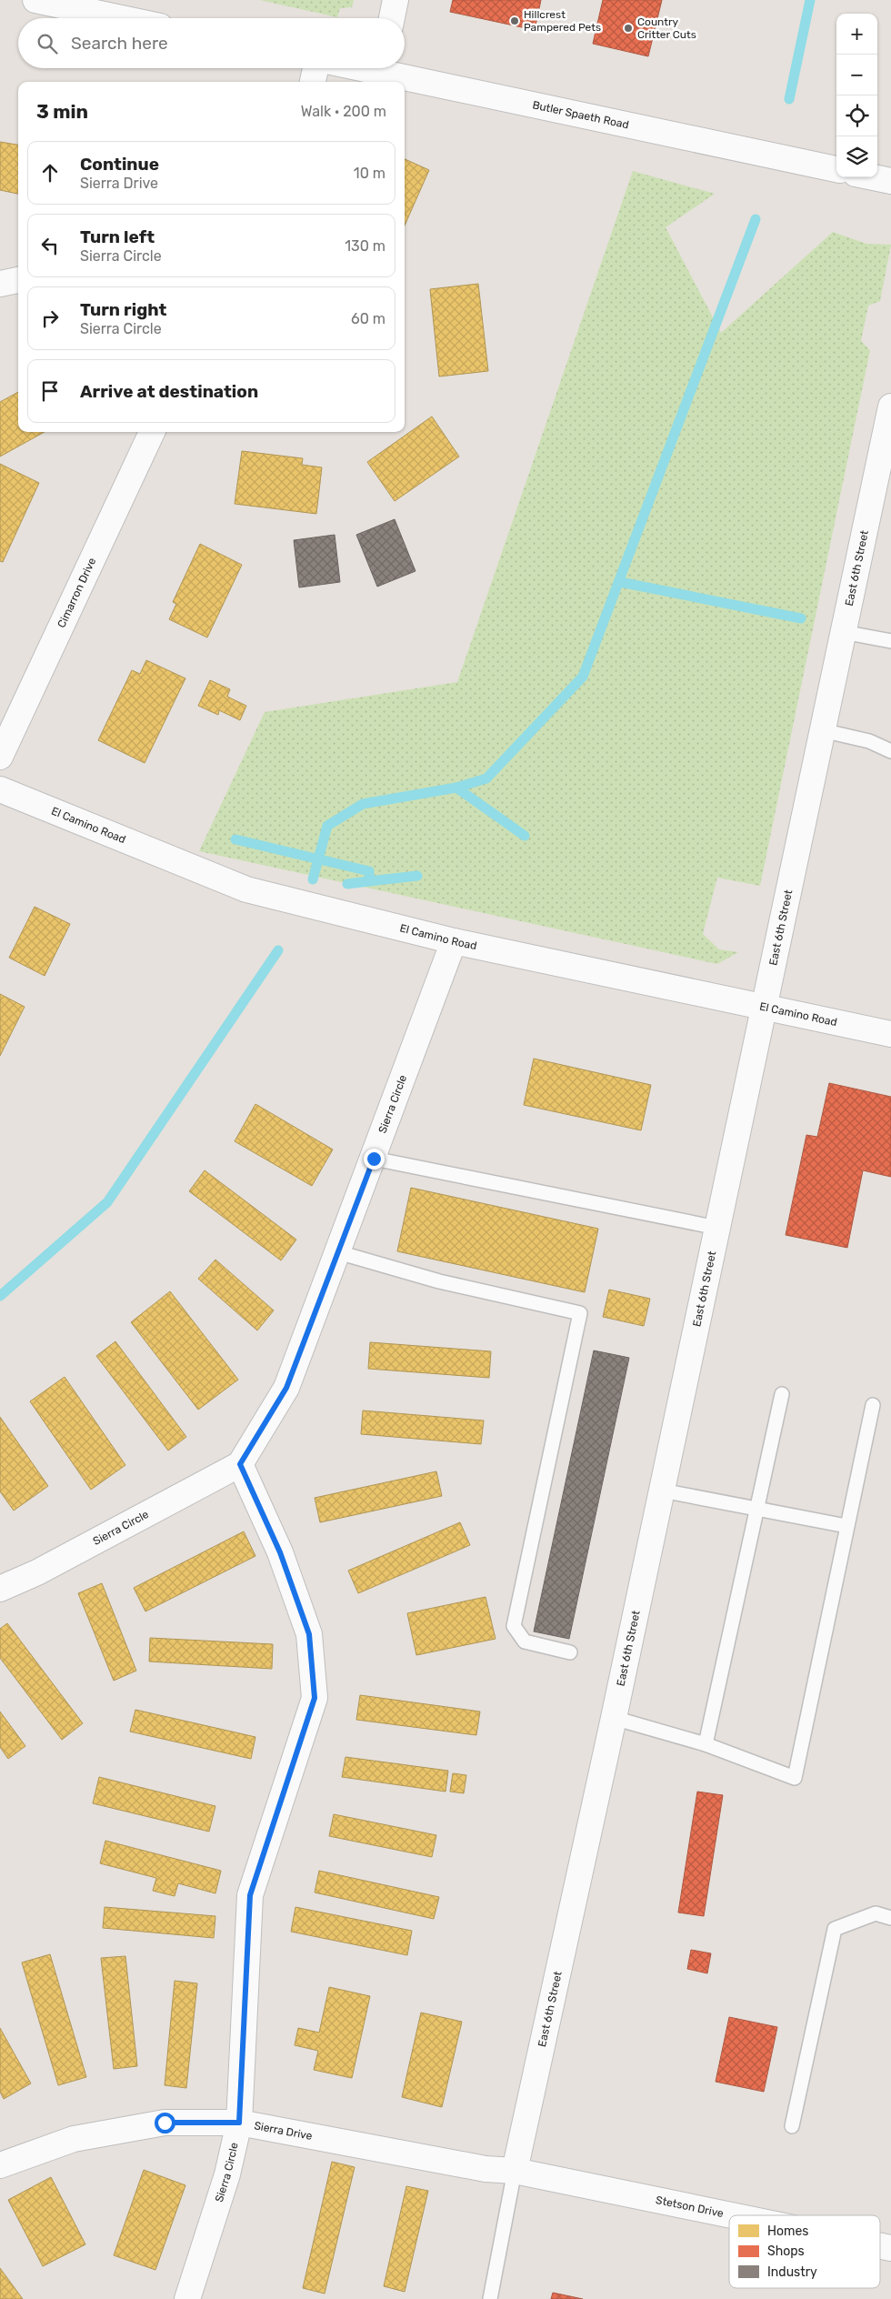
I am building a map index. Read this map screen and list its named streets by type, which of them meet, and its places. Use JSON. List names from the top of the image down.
{
  "streets": {
    "street": [
      "Butler Spaeth Road",
      "East 6th Street",
      "Cimarron Drive",
      "El Camino Road",
      "Sierra Circle",
      "Sierra Drive",
      "Stetson Drive"
    ]
  },
  "crossings": [
    ["East 6th Street", "El Camino Road"],
    ["East 6th Street", "Sierra Drive"],
    ["East 6th Street", "Stetson Drive"],
    ["El Camino Road", "Sierra Circle"],
    ["Sierra Circle", "Sierra Drive"],
    ["Sierra Drive", "Stetson Drive"]
  ],
  "places": ["Hillcrest Pampered Pets", "Country Critter Cuts"],
  "legend": ["Homes", "Shops", "Industry"],
  "page": {
    "map_buttons": ["+", "−"],
    "search": "Search here",
    "heading": ["3 min", "Walk · 200 m"],
    "list": [
      ["Continue", "Sierra Drive", "10 m"],
      ["Turn left", "Sierra Circle", "130 m"],
      ["Turn right", "Sierra Circle", "60 m"],
      "Arrive at destination"
    ]
  }
}
